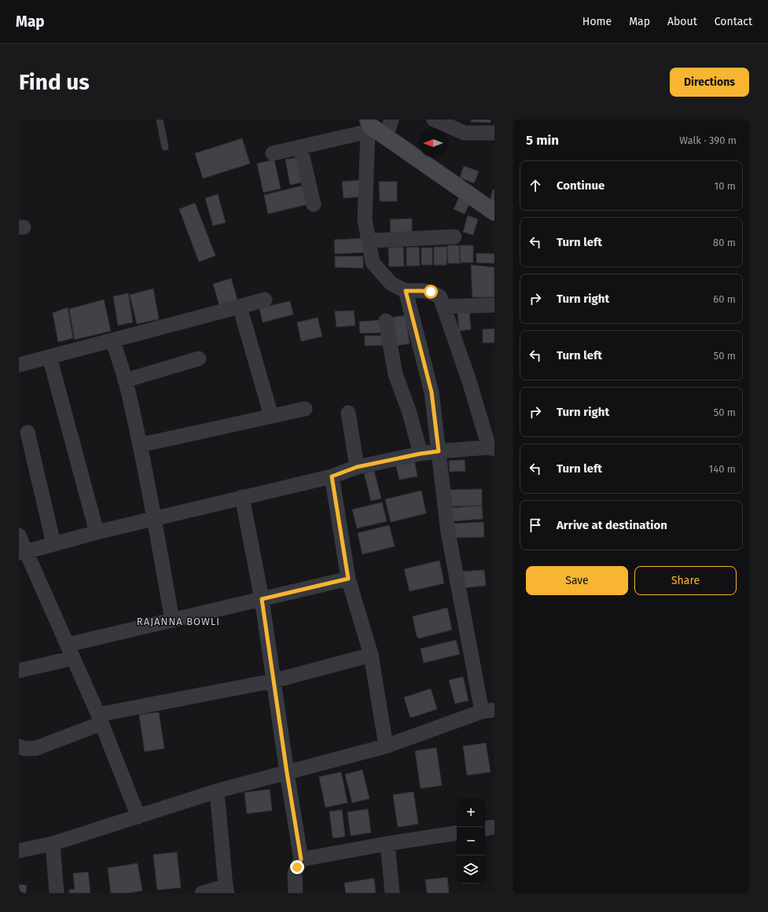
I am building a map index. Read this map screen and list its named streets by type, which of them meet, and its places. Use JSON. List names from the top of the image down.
{
  "districts": ["RAJANNA BOWLI"],
  "north": "left",
  "page": {
    "header": "Map",
    "nav": [
      "Home",
      "Map",
      "About",
      "Contact"
    ],
    "buttons": [
      "Directions",
      ["Save", "Share"]
    ],
    "title": "Find us",
    "heading": ["5 min", "Walk · 390 m"],
    "list": [
      ["Continue", "10 m"],
      ["Turn left", "80 m"],
      ["Turn right", "60 m"],
      ["Turn left", "50 m"],
      ["Turn right", "50 m"],
      ["Turn left", "140 m"],
      "Arrive at destination"
    ],
    "map_buttons": ["+", "−"]
  }
}
